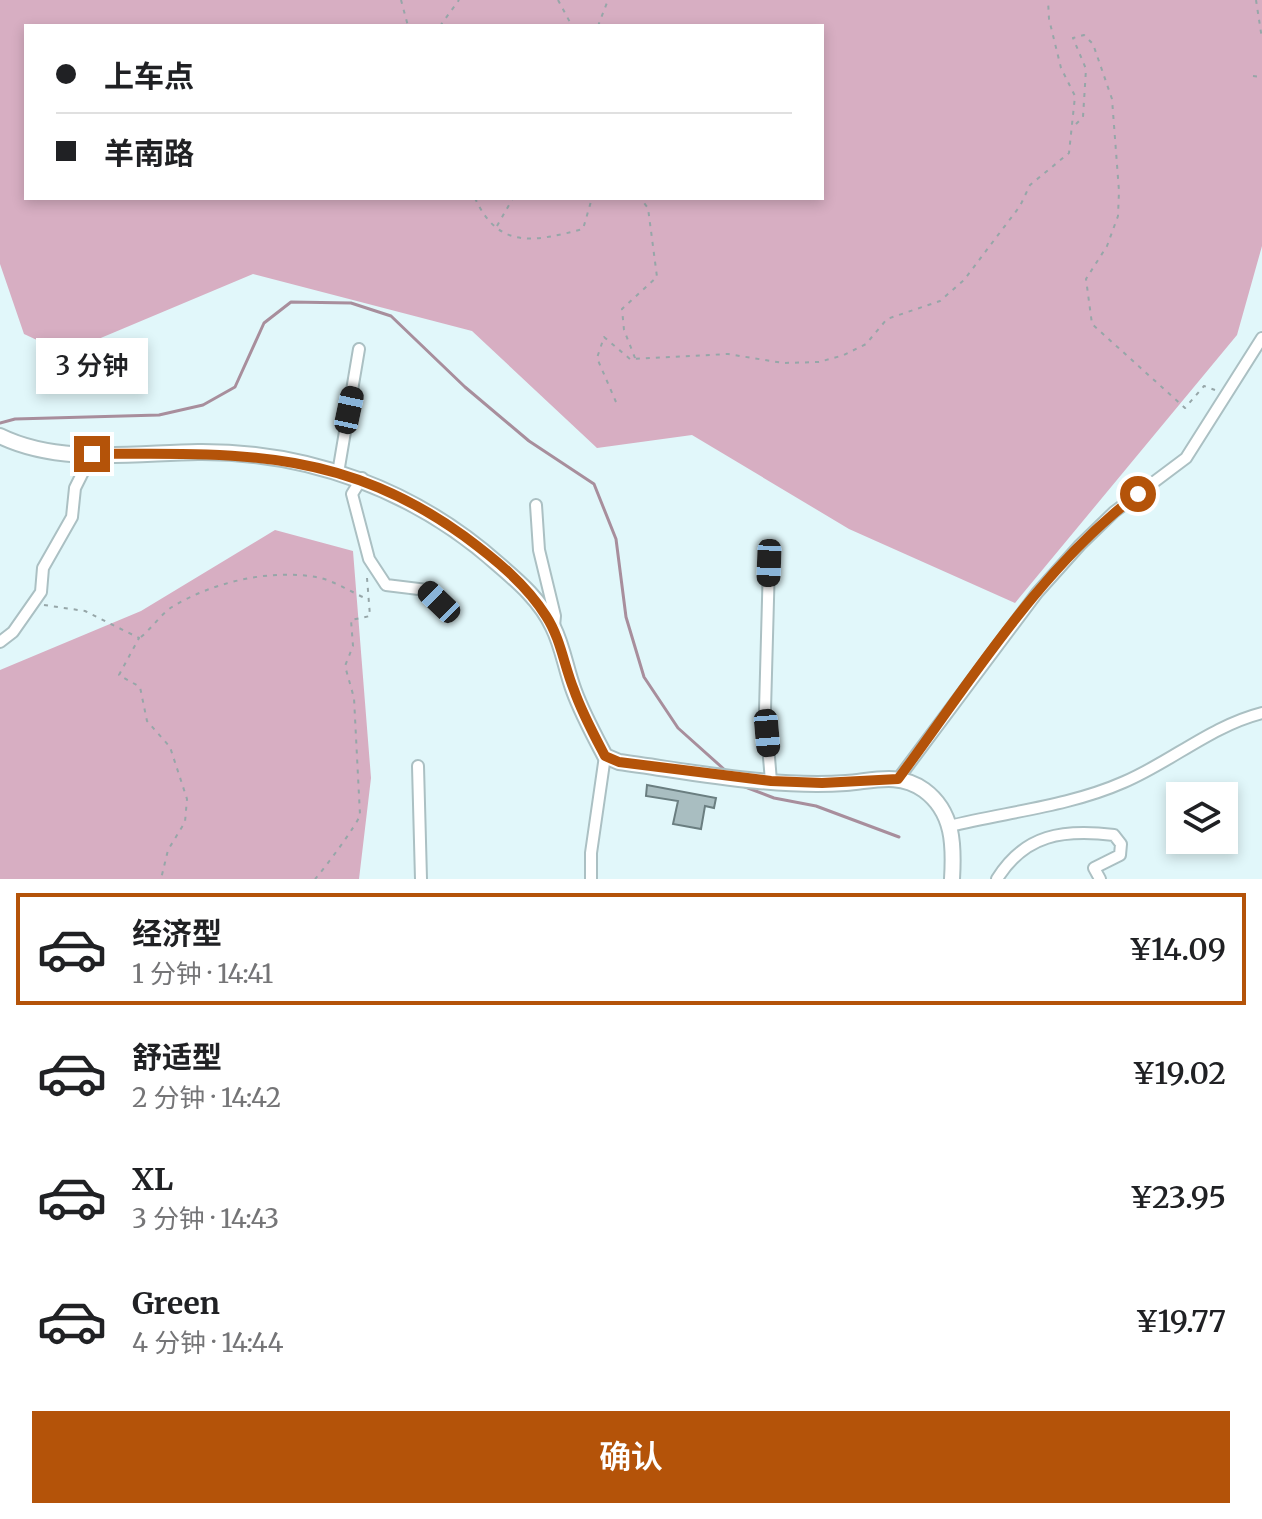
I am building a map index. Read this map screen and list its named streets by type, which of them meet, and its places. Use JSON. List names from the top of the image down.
{
  "page": {
    "banner": ["上车点", "羊南路"],
    "bubble": "3 分钟",
    "list": [
      {
        "name": "经济型",
        "note": "1 分钟 · 14:41",
        "value": "¥14.09"
      },
      {
        "name": "舒适型",
        "note": "2 分钟 · 14:42",
        "value": "¥19.02"
      },
      {
        "name": "XL",
        "note": "3 分钟 · 14:43",
        "value": "¥23.95"
      },
      {
        "name": "Green",
        "note": "4 分钟 · 14:44",
        "value": "¥19.77"
      }
    ],
    "buttons": "确认"
  }
}
